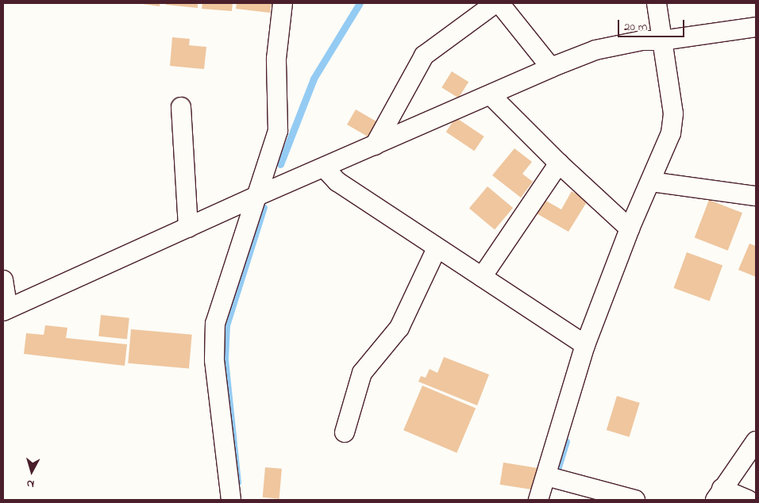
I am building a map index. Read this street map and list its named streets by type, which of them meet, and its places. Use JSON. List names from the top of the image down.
{
  "scale_bar": "20 m",
  "north": "bottom"
}
